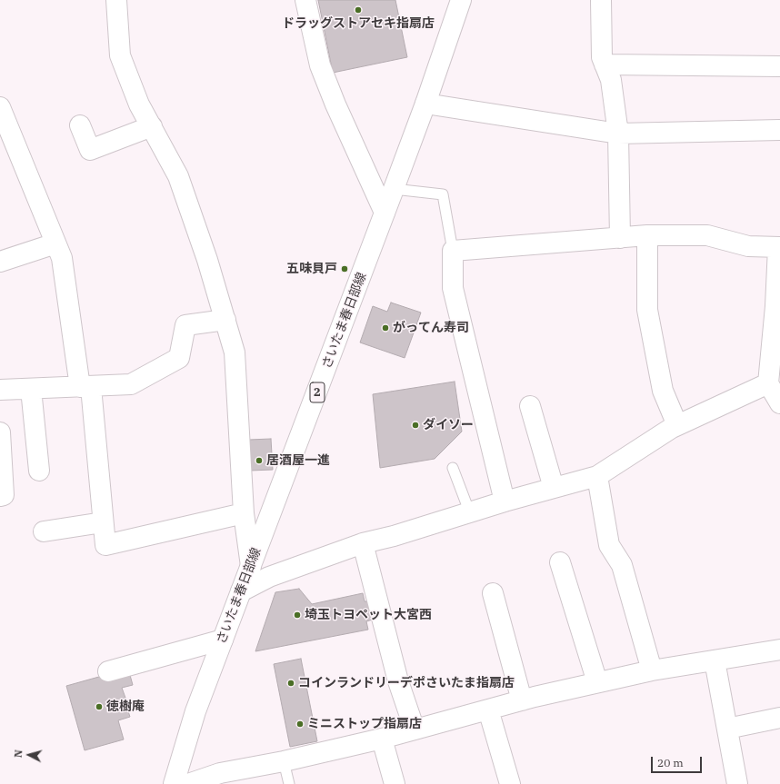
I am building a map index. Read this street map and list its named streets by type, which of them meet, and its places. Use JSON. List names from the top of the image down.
{
  "streets": {
    "street": ["さいたま春日部線", "2"]
  },
  "places": [
    "ドラッグストアセキ指扇店",
    "五味貝戸",
    "がってん寿司",
    "ダイソー",
    "居酒屋一進",
    "埼玉トヨペット大宮西",
    "コインランドリーデポさいたま指扇店",
    "徳樹庵",
    "ミニストップ指扇店"
  ],
  "scale_bar": "20 m",
  "north": "left"
}
